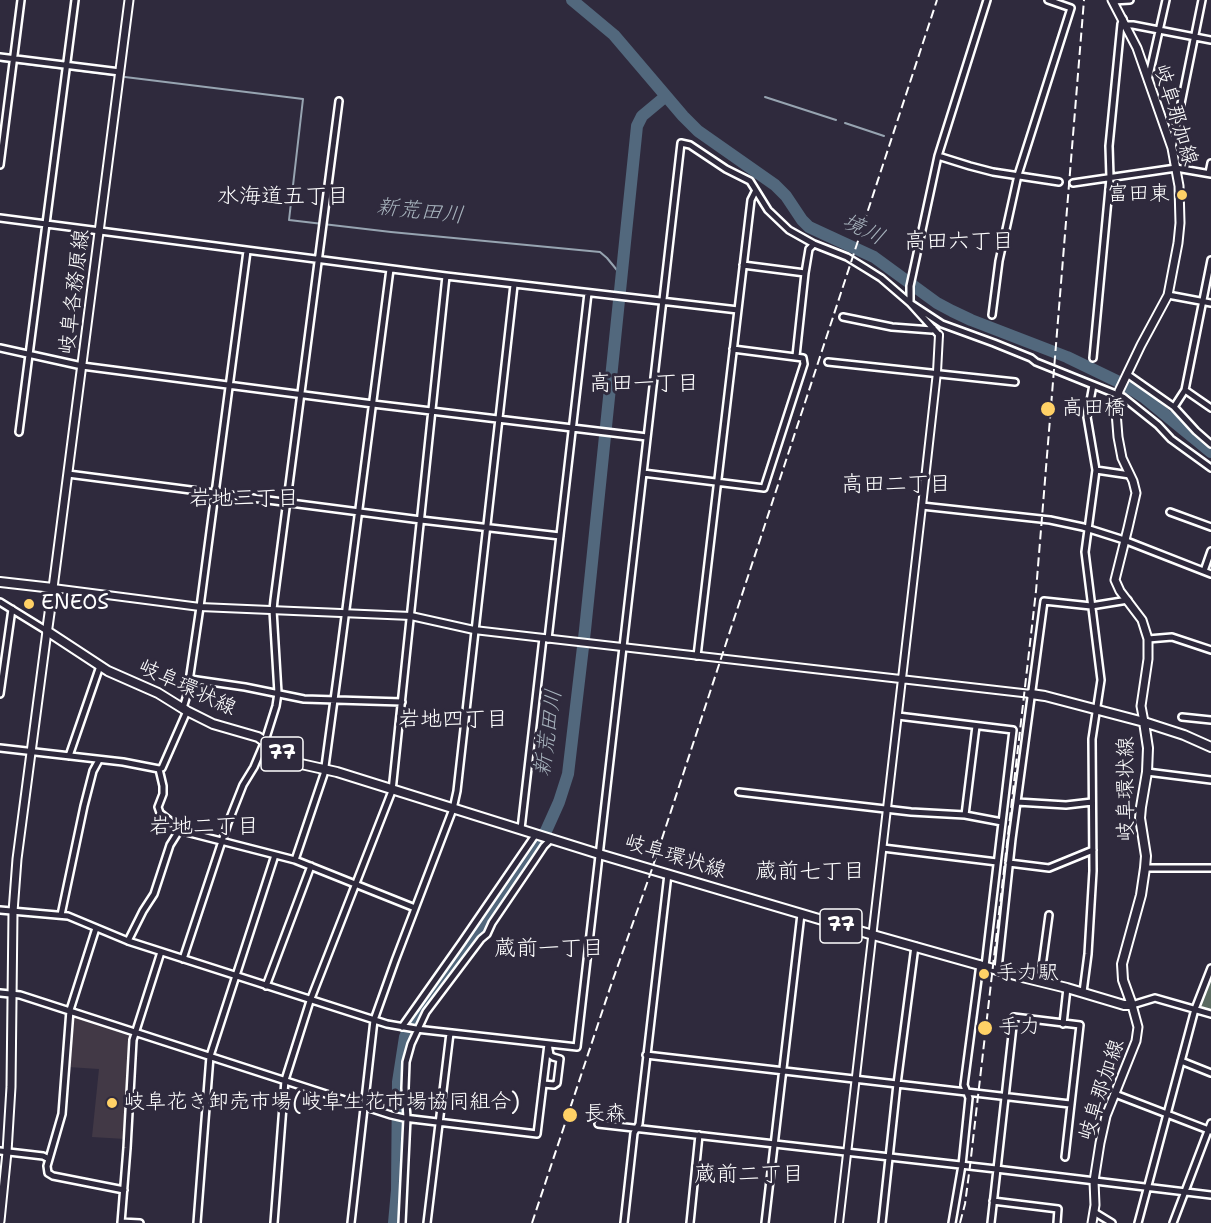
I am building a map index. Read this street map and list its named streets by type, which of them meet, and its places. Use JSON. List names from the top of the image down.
{
  "streets": {
    "main road": [
      "岐阜那加線",
      "岐阜各務原線",
      "岐阜環状線",
      "77"
    ]
  },
  "crossings": [
    ["岐阜那加線", "岐阜環状線"]
  ],
  "districts": [
    "水海道五丁目",
    "高田六丁目",
    "高田一丁目",
    "高田二丁目",
    "岩地三丁目",
    "岩地四丁目",
    "岩地二丁目",
    "蔵前七丁目",
    "蔵前一丁目",
    "蔵前二丁目"
  ],
  "water": ["新荒田川", "境川"],
  "places": [
    "富田東",
    "高田橋",
    "ENEOS",
    "手力駅",
    "手力",
    "岐阜花き卸売市場(岐阜生花市場協同組合)",
    "長森"
  ]
}
